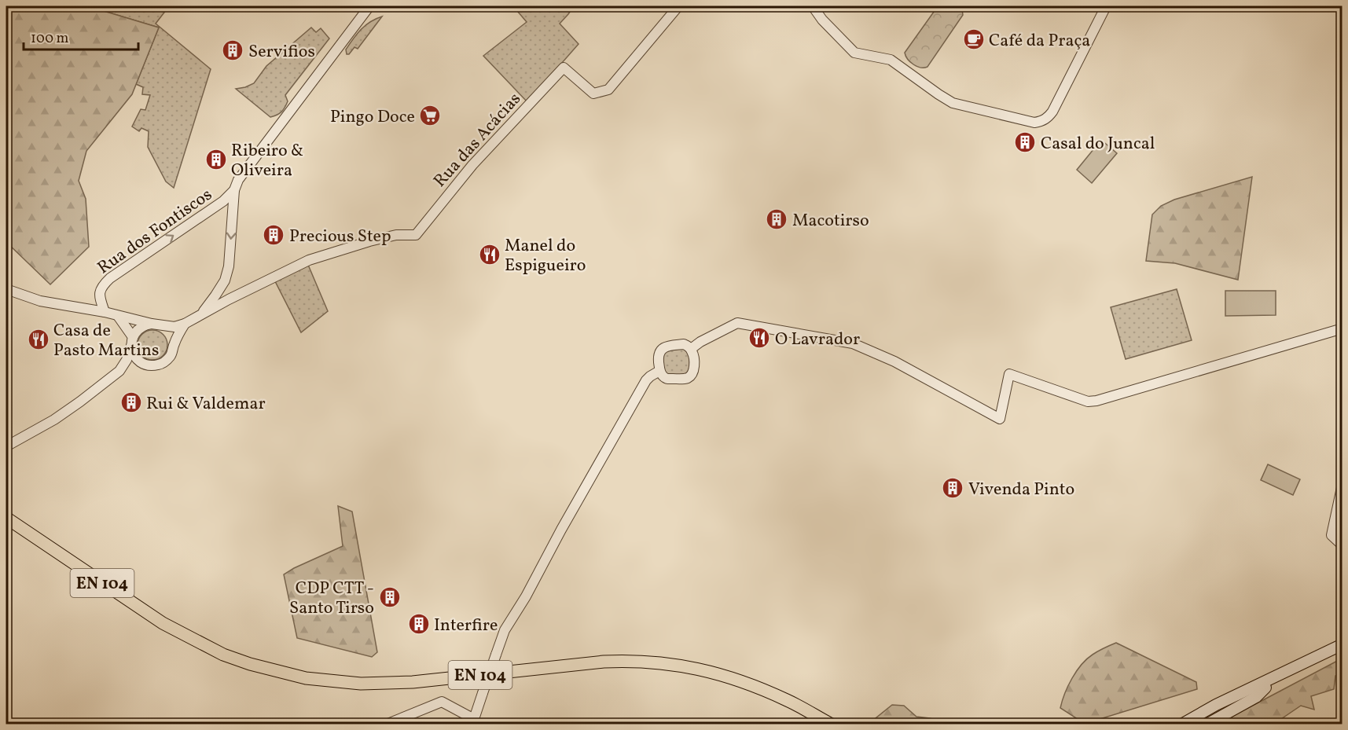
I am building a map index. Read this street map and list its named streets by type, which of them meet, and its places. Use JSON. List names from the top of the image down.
{
  "streets": {
    "main road": ["EN 104"],
    "street": ["Rua das Acácias", "Rua dos Fontiscos"]
  },
  "one_way": ["Rua dos Fontiscos"],
  "places": {
    "cafe": ["Café da Praça"],
    "building": [
      "Servifios",
      "Casal do Juncal",
      "Ribeiro & Oliveira",
      "Macotirso",
      "Precious Step",
      "Rui & Valdemar",
      "Vivenda Pinto",
      "CDP CTT - Santo Tirso",
      "Interfire"
    ],
    "supermarket": ["Pingo Doce"],
    "restaurant": ["Manel do Espigueiro", "O Lavrador", "Casa de Pasto Martins"]
  },
  "scale_bar": "100 m"
}
